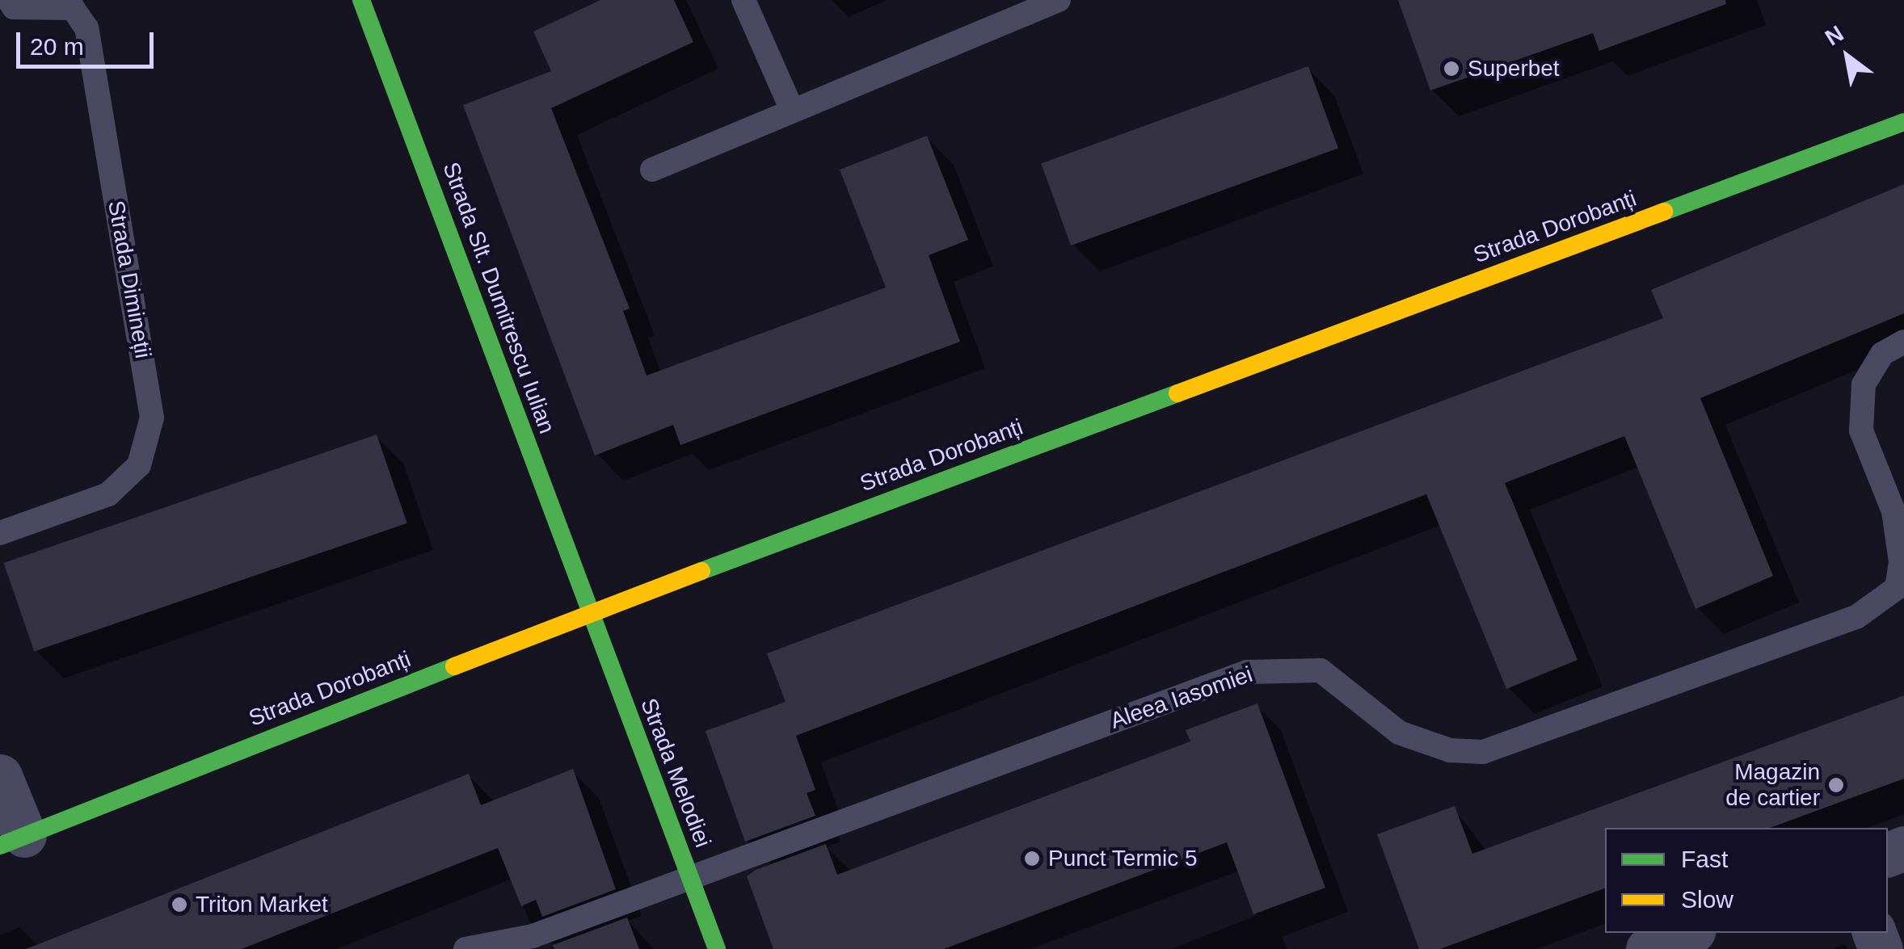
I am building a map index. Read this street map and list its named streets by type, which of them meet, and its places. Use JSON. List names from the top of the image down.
{
  "streets": {
    "main road": ["Strada Dorobanți", "Strada Slt. Dumitrescu Iulian", "Strada Melodiei"],
    "lane": ["Strada Dimineții", "Aleea Iasomiei"]
  },
  "crossings": [
    ["Strada Dorobanți", "Strada Slt. Dumitrescu Iulian"],
    ["Strada Dorobanți", "Strada Melodiei"],
    ["Strada Slt. Dumitrescu Iulian", "Strada Melodiei"],
    ["Aleea Iasomiei", "Strada Melodiei"]
  ],
  "places": [
    "Superbet",
    "Magazin de cartier",
    "Punct Termic 5",
    "Triton Market"
  ],
  "legend": ["Fast", "Slow"],
  "scale_bar": "20 m",
  "north": "top left"
}
